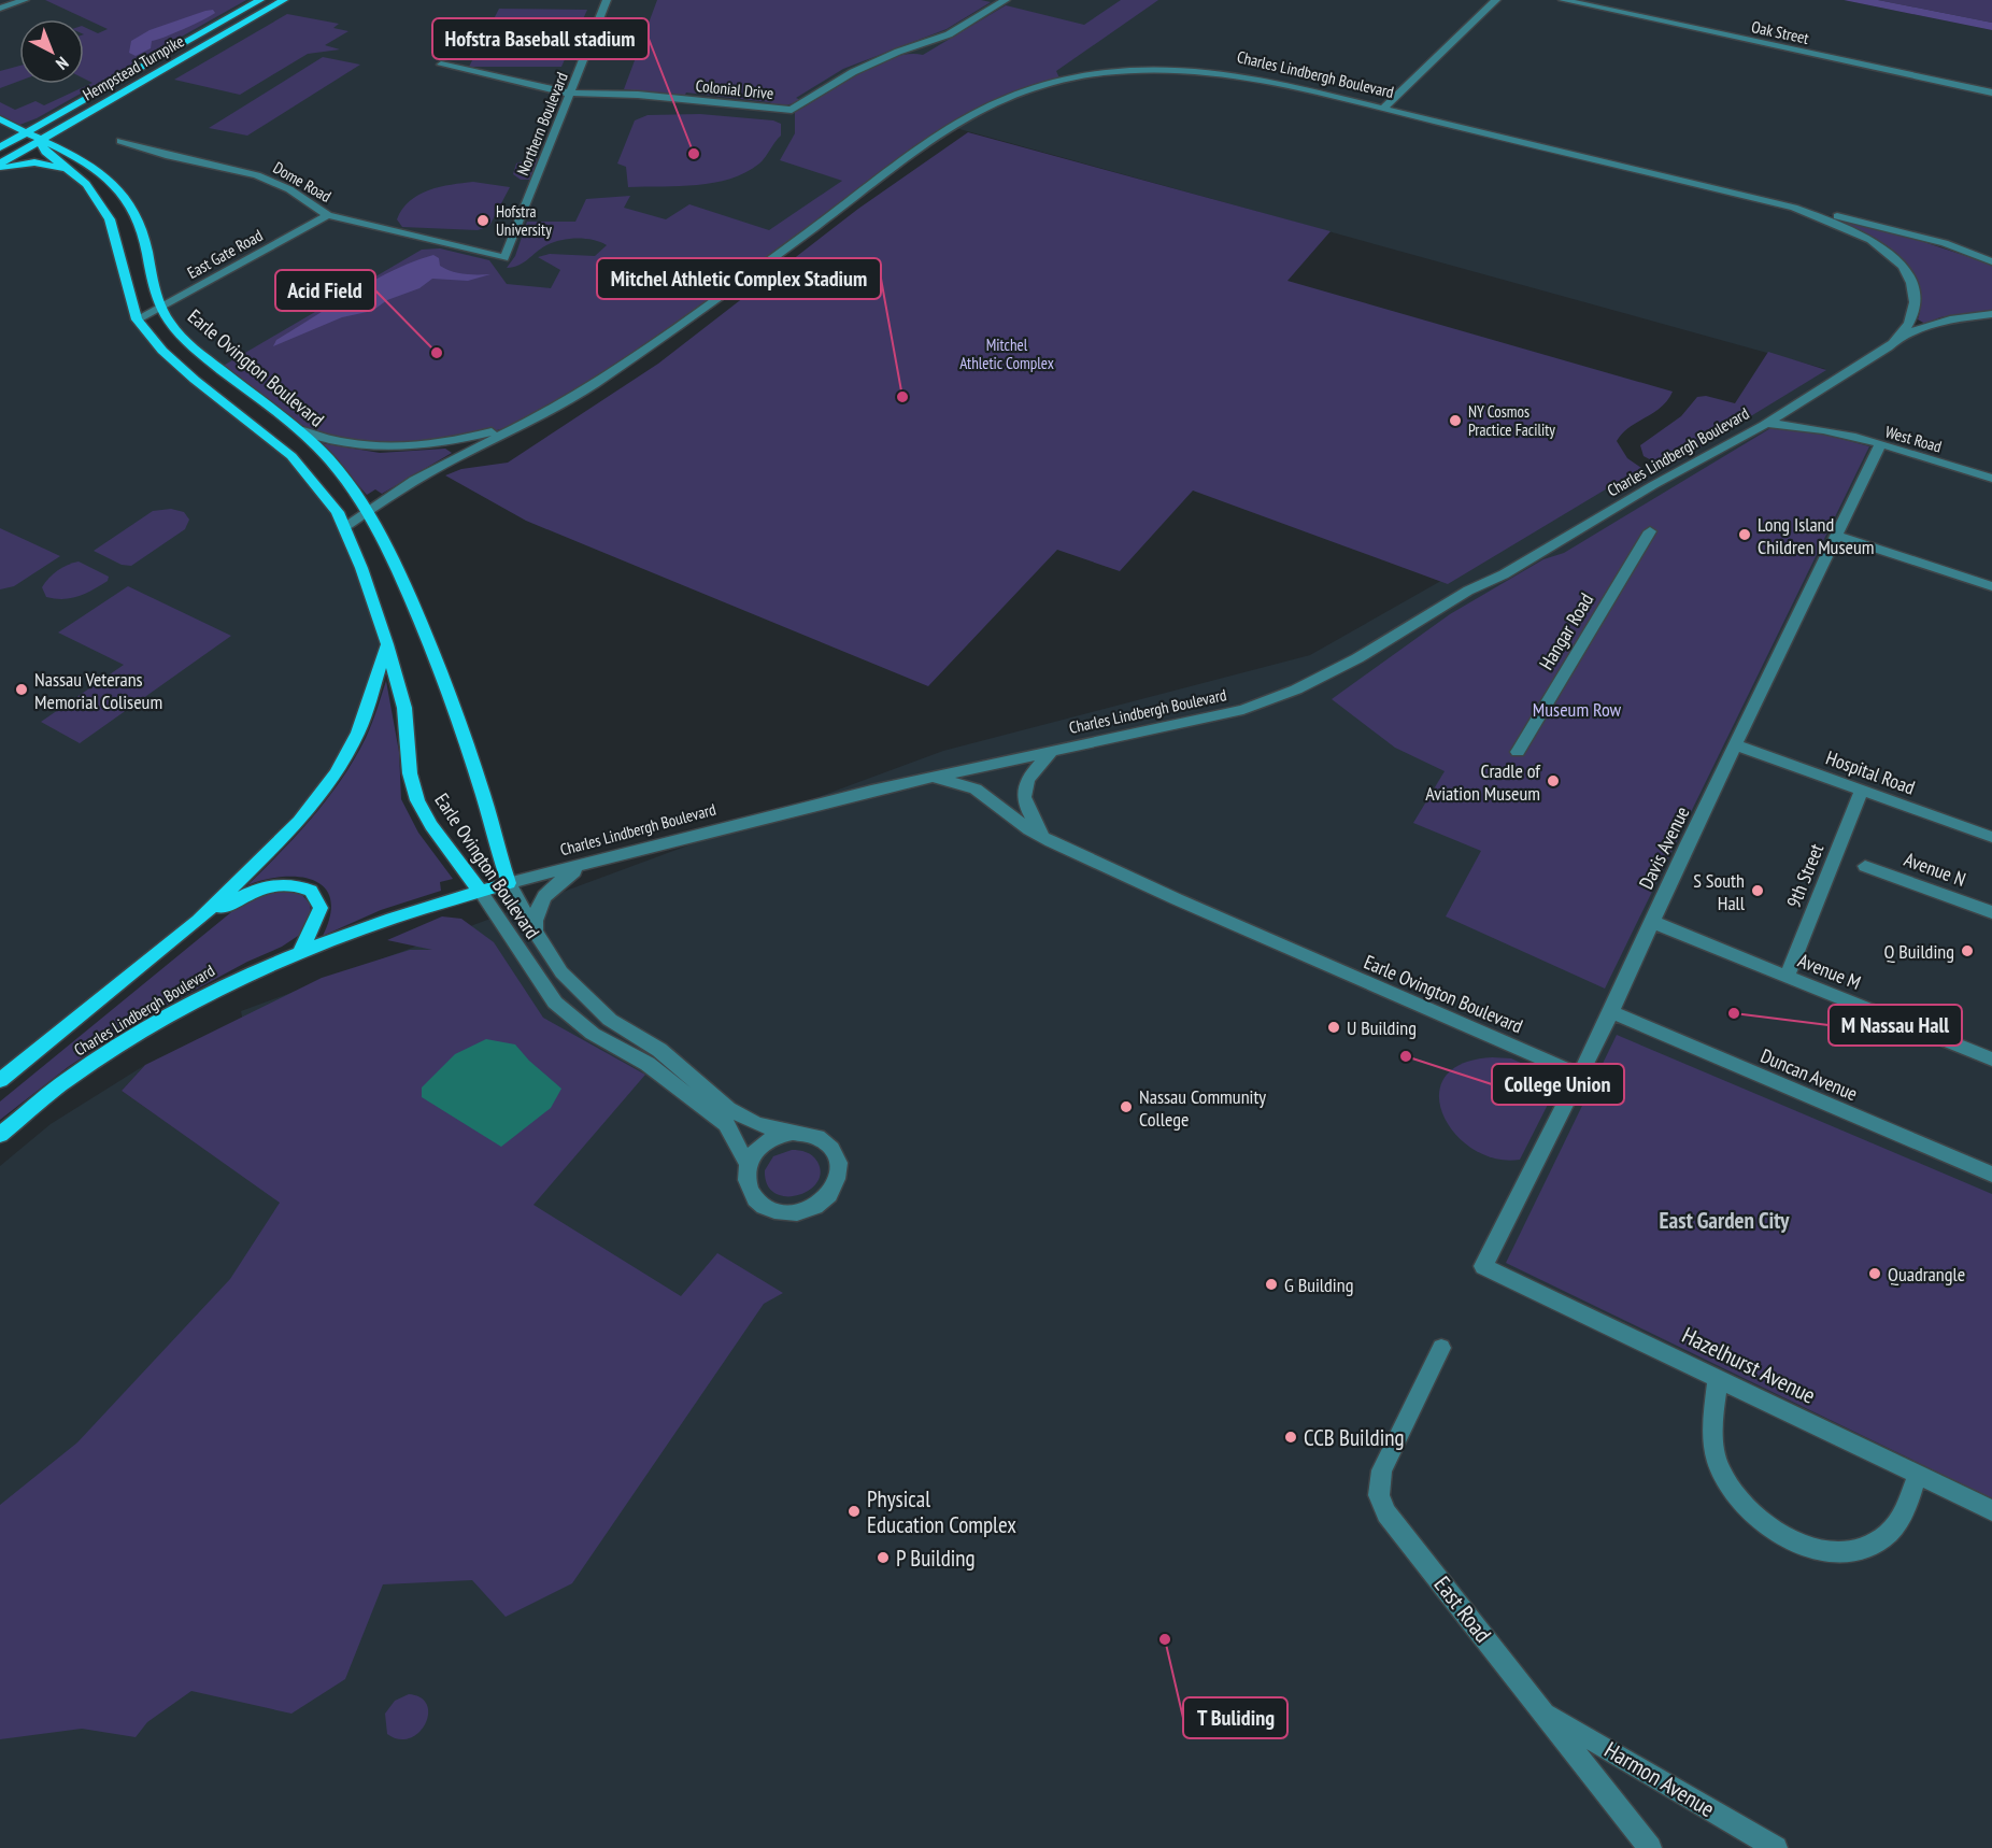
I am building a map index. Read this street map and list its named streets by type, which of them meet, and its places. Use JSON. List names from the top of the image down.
{
  "streets": {
    "main road": ["Hempstead Turnpike", "Charles Lindbergh Boulevard", "Earle Ovington Boulevard"],
    "street": [
      "Oak Street",
      "Colonial Drive",
      "Northern Boulevard",
      "Dome Road",
      "East Gate Road",
      "West Road",
      "Hangar Road",
      "Hospital Road",
      "Davis Avenue",
      "Avenue N",
      "9th Street",
      "Avenue M",
      "Duncan Avenue",
      "Hazelhurst Avenue",
      "East Road",
      "Harmon Avenue"
    ]
  },
  "crossings": [
    ["Hempstead Turnpike", "Earle Ovington Boulevard"],
    ["Charles Lindbergh Boulevard", "Earle Ovington Boulevard"],
    ["Charles Lindbergh Boulevard", "West Road"],
    ["Colonial Drive", "Northern Boulevard"],
    ["Northern Boulevard", "Dome Road"],
    ["Dome Road", "East Gate Road"],
    ["East Gate Road", "Earle Ovington Boulevard"],
    ["Earle Ovington Boulevard", "Davis Avenue"],
    ["West Road", "Davis Avenue"],
    ["Hospital Road", "Davis Avenue"],
    ["Hospital Road", "9th Street"],
    ["Davis Avenue", "Avenue M"],
    ["Davis Avenue", "Duncan Avenue"],
    ["Davis Avenue", "Hazelhurst Avenue"],
    ["9th Street", "Avenue M"],
    ["East Road", "Harmon Avenue"]
  ],
  "districts": ["East Garden City"],
  "parks": ["Mitchel Athletic Complex", "Museum Row"],
  "places": [
    "Hofstra Baseball stadium",
    "Hofstra University",
    "Acid Field",
    "Mitchel Athletic Complex Stadium",
    "NY Cosmos Practice Facility",
    "Long Island Children Museum",
    "Nassau Veterans Memorial Coliseum",
    "Cradle of Aviation Museum",
    "S South Hall",
    "Q Building",
    "M Nassau Hall",
    "U Building",
    "College Union",
    "Nassau Community College",
    "Quadrangle",
    "G Building",
    "CCB Building",
    "Physical Education Complex",
    "P Building",
    "T Buliding"
  ],
  "north": "bottom right"
}
